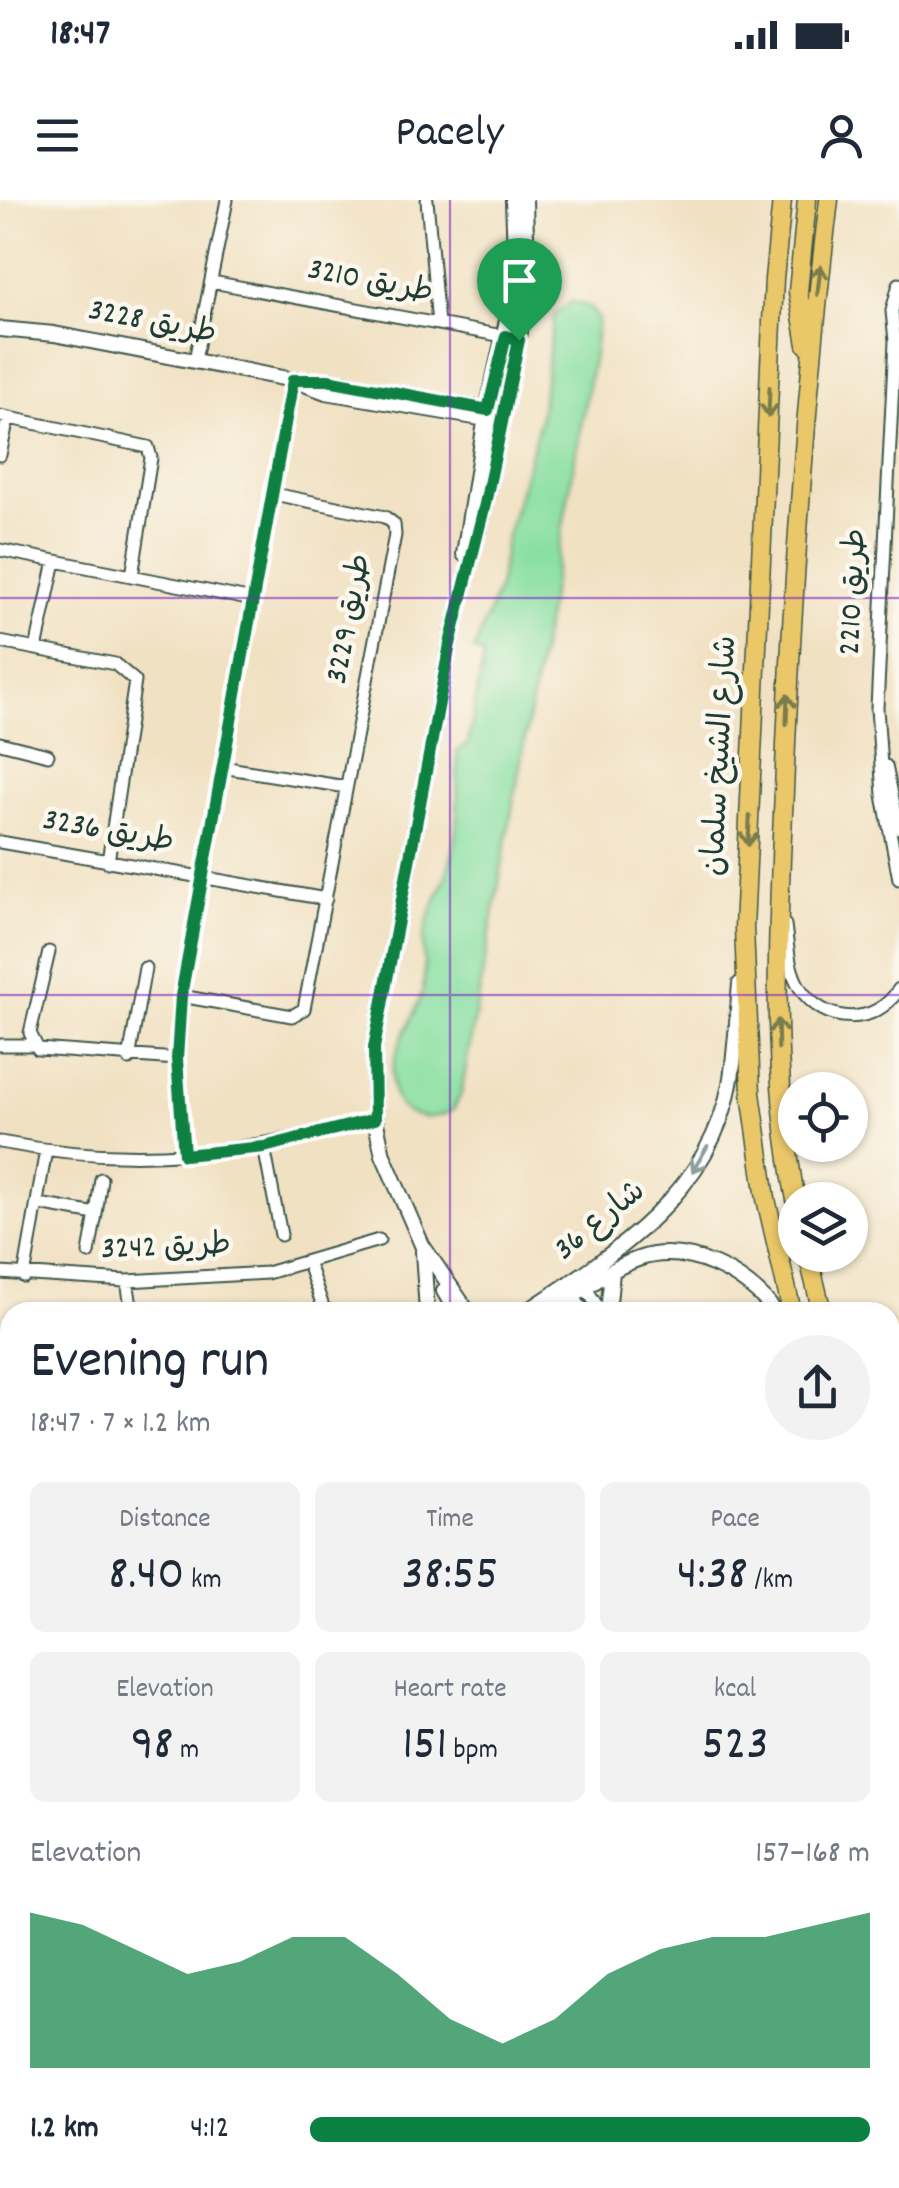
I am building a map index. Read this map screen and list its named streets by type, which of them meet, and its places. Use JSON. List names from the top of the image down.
{
  "streets": {
    "main road": ["شارع الشيخ سلمان"],
    "street": [
      "طريق 3210",
      "طريق 3228",
      "طريق 2210",
      "طريق 3229",
      "طريق 3236",
      "شارع 36",
      "طريق 3242"
    ]
  },
  "crossings": [
    ["طريق 3229", "طريق 3236"],
    ["شارع الشيخ سلمان", "شارع 36"]
  ],
  "one_way": ["شارع 36"],
  "page": {
    "status": "18:47",
    "header": "Pacely",
    "heading": ["Evening run", "18:47 · 7 × 1.2 km"],
    "stats": [
      ["Distance", "8.40 km"],
      ["Time", "38:55"],
      ["Pace", "4:38 /km"],
      ["Elevation", "98 m"],
      ["Heart rate", "151 bpm"],
      ["kcal", "523"]
    ],
    "chart": ["Elevation", "157–168 m"],
    "list": [
      {
        "name": "1.2 km",
        "note": "4:12"
      }
    ]
  }
}
